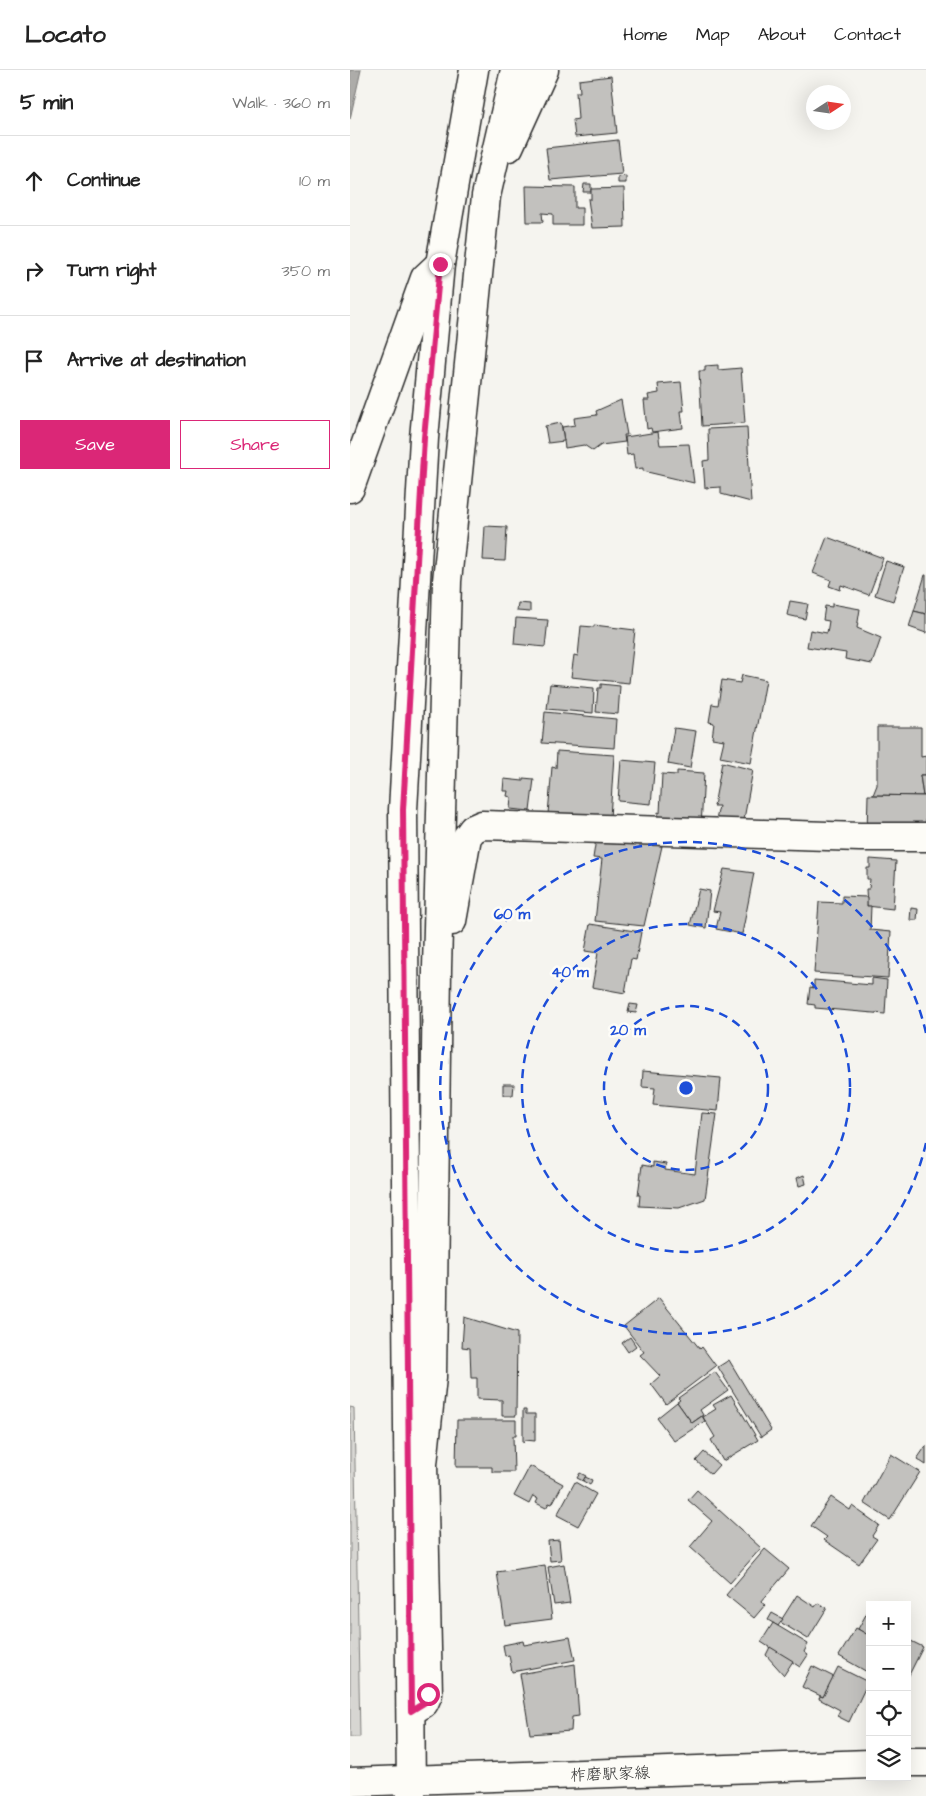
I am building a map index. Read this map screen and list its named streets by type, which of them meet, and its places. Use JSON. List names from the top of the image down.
{
  "streets": {
    "street": ["柞磨駅家線"]
  },
  "north": "right",
  "page": {
    "header": "Locato",
    "nav": [
      "Home",
      "Map",
      "About",
      "Contact"
    ],
    "heading": ["5 min", "Walk · 360 m"],
    "list": [
      ["Continue", "10 m"],
      ["Turn right", "350 m"],
      "Arrive at destination"
    ],
    "buttons": ["Save", "Share"],
    "map_buttons": ["+", "−"]
  },
  "rings": ["60 m", "40 m", "20 m"]
}
